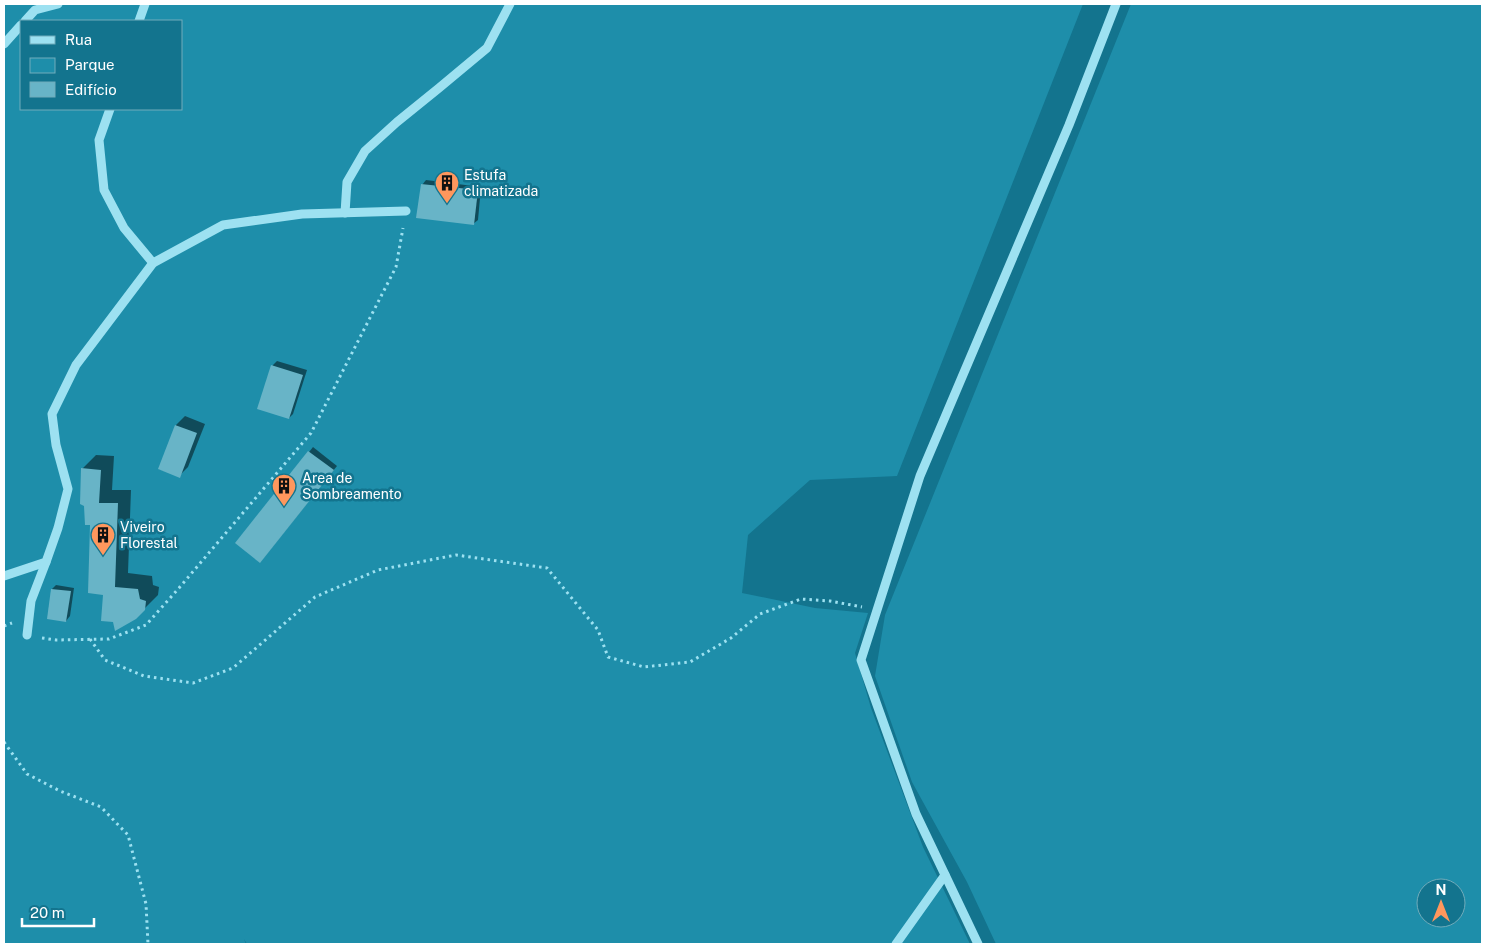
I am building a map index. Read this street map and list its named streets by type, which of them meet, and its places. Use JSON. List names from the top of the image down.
{
  "places": {
    "building": ["Estufa climatizada", "Area de Sombreamento", "Viveiro Florestal"]
  },
  "legend": ["Rua", "Parque", "Edifício"],
  "scale_bar": "20 m",
  "north": "top"
}
